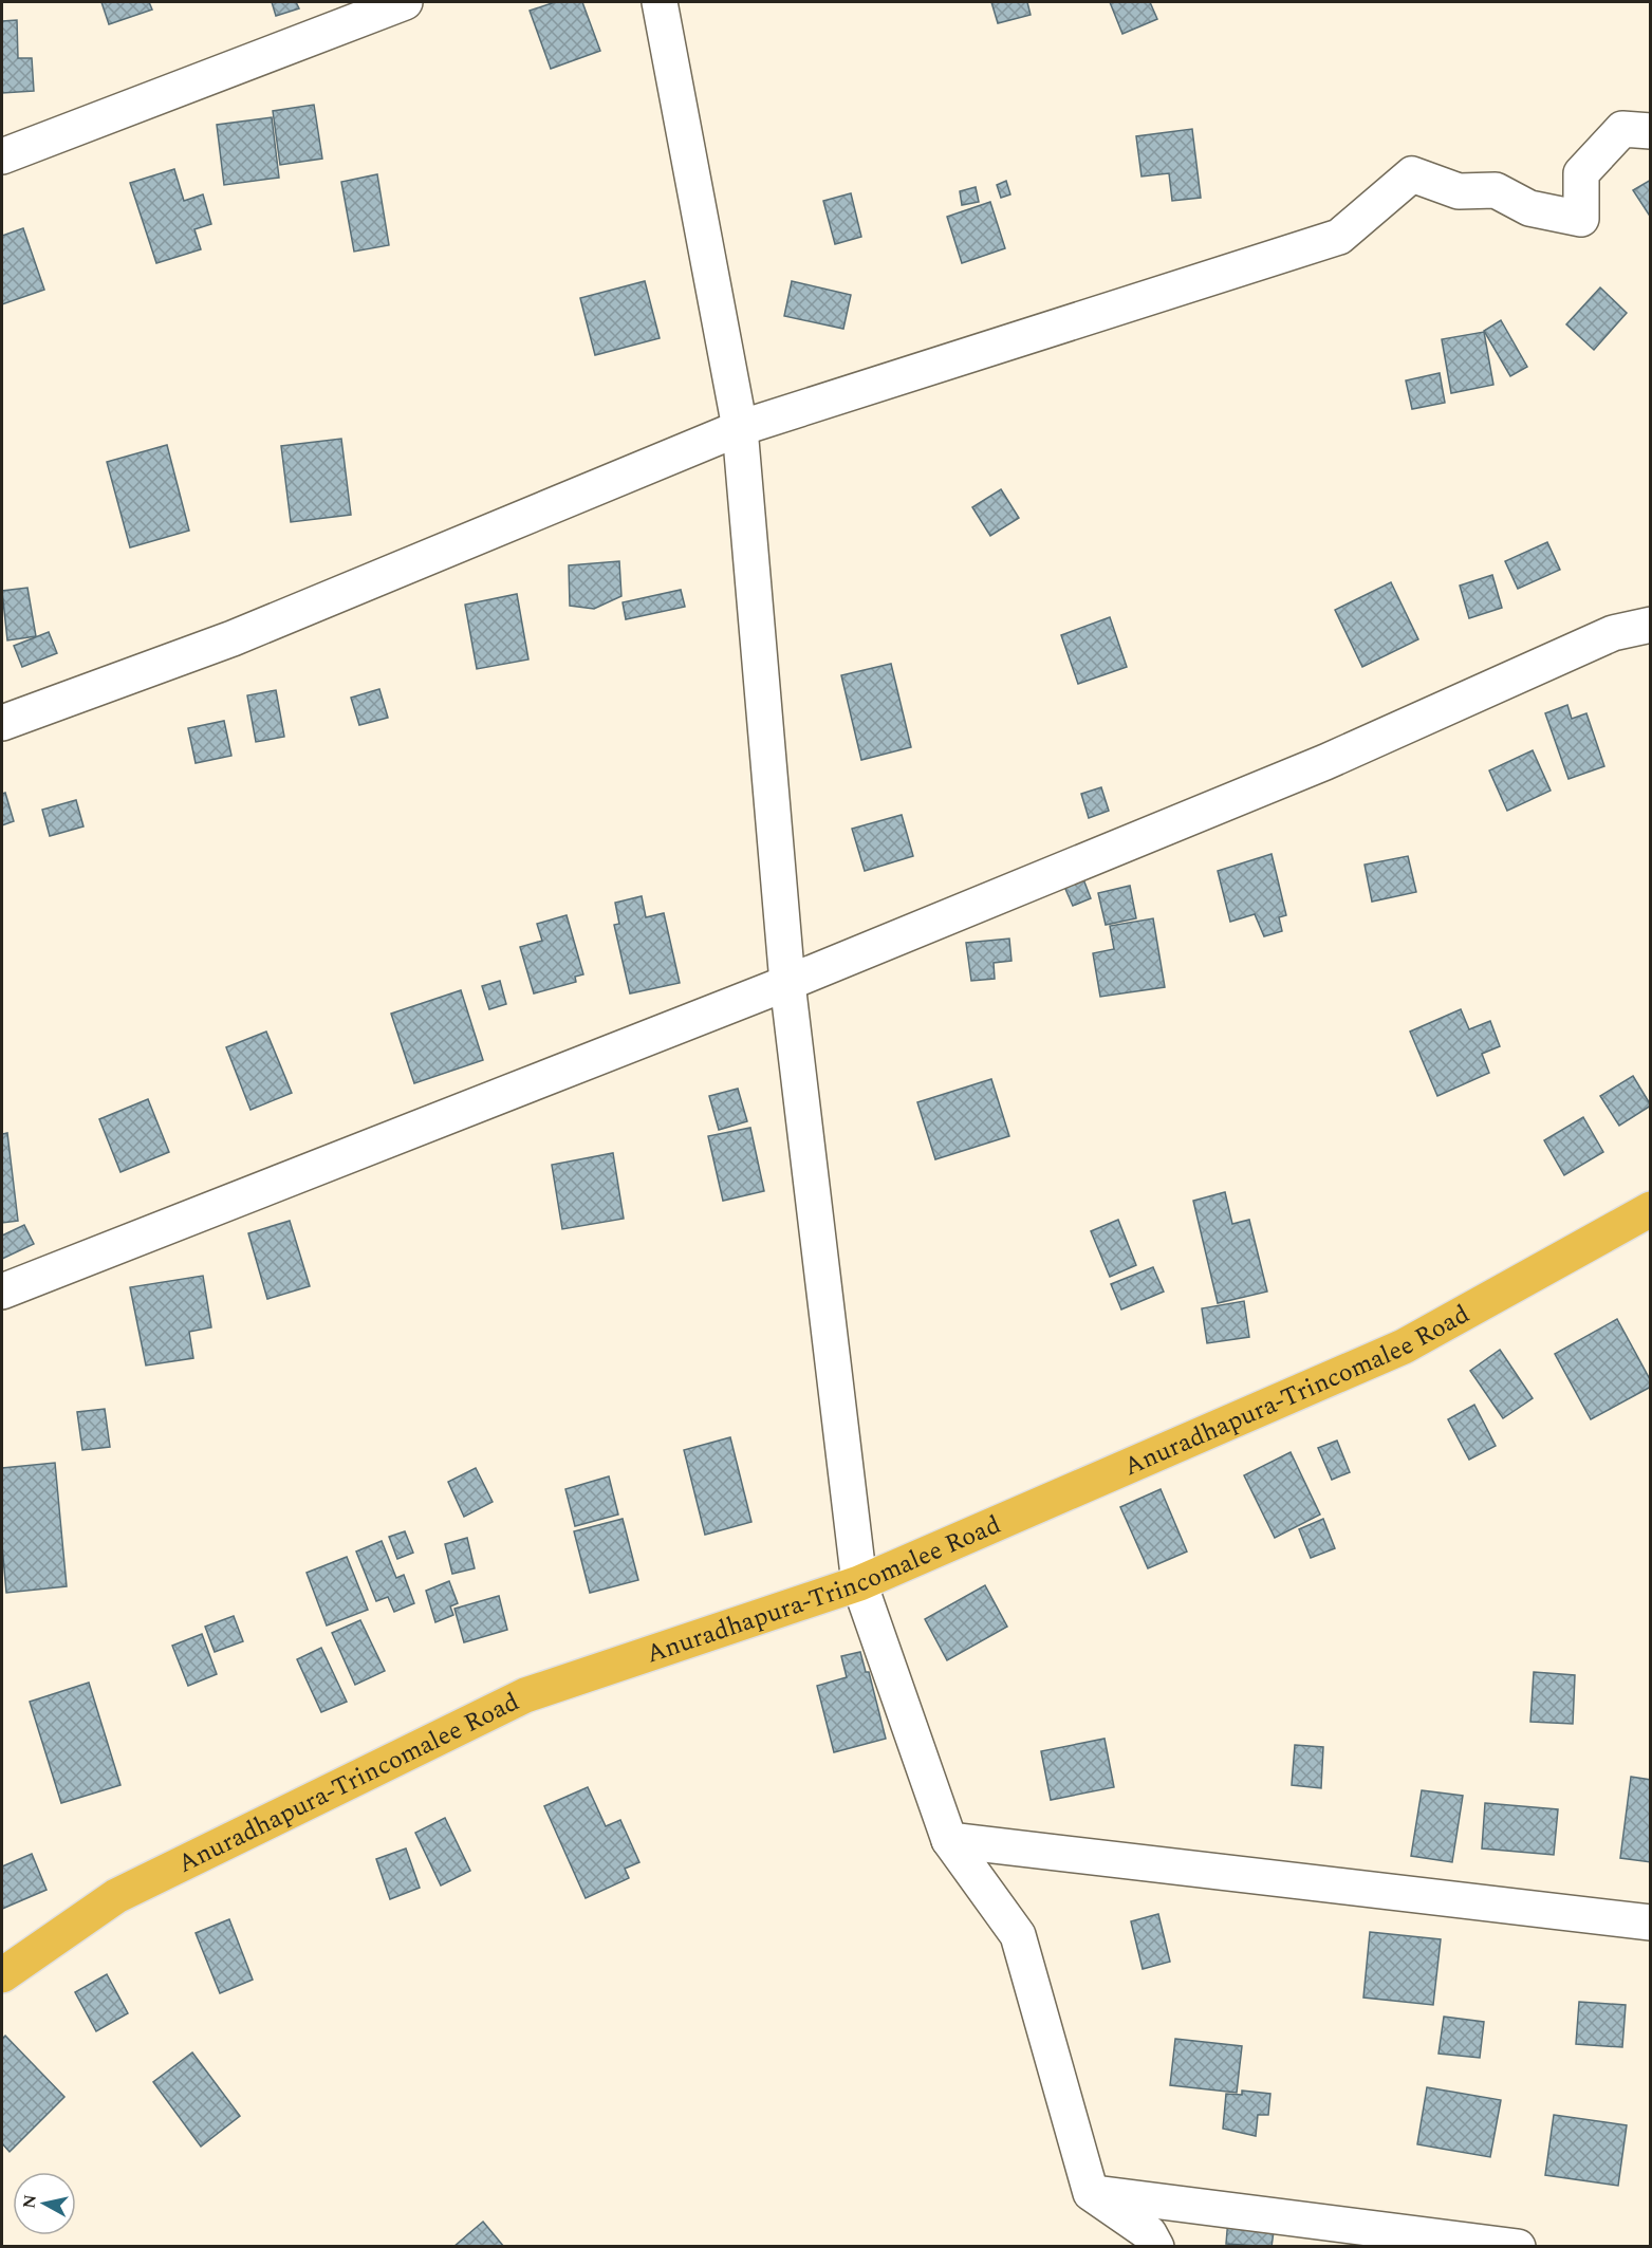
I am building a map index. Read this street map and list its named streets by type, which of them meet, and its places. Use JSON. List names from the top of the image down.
{
  "streets": {
    "highway": ["Anuradhapura-Trincomalee Road"]
  },
  "north": "left"
}
